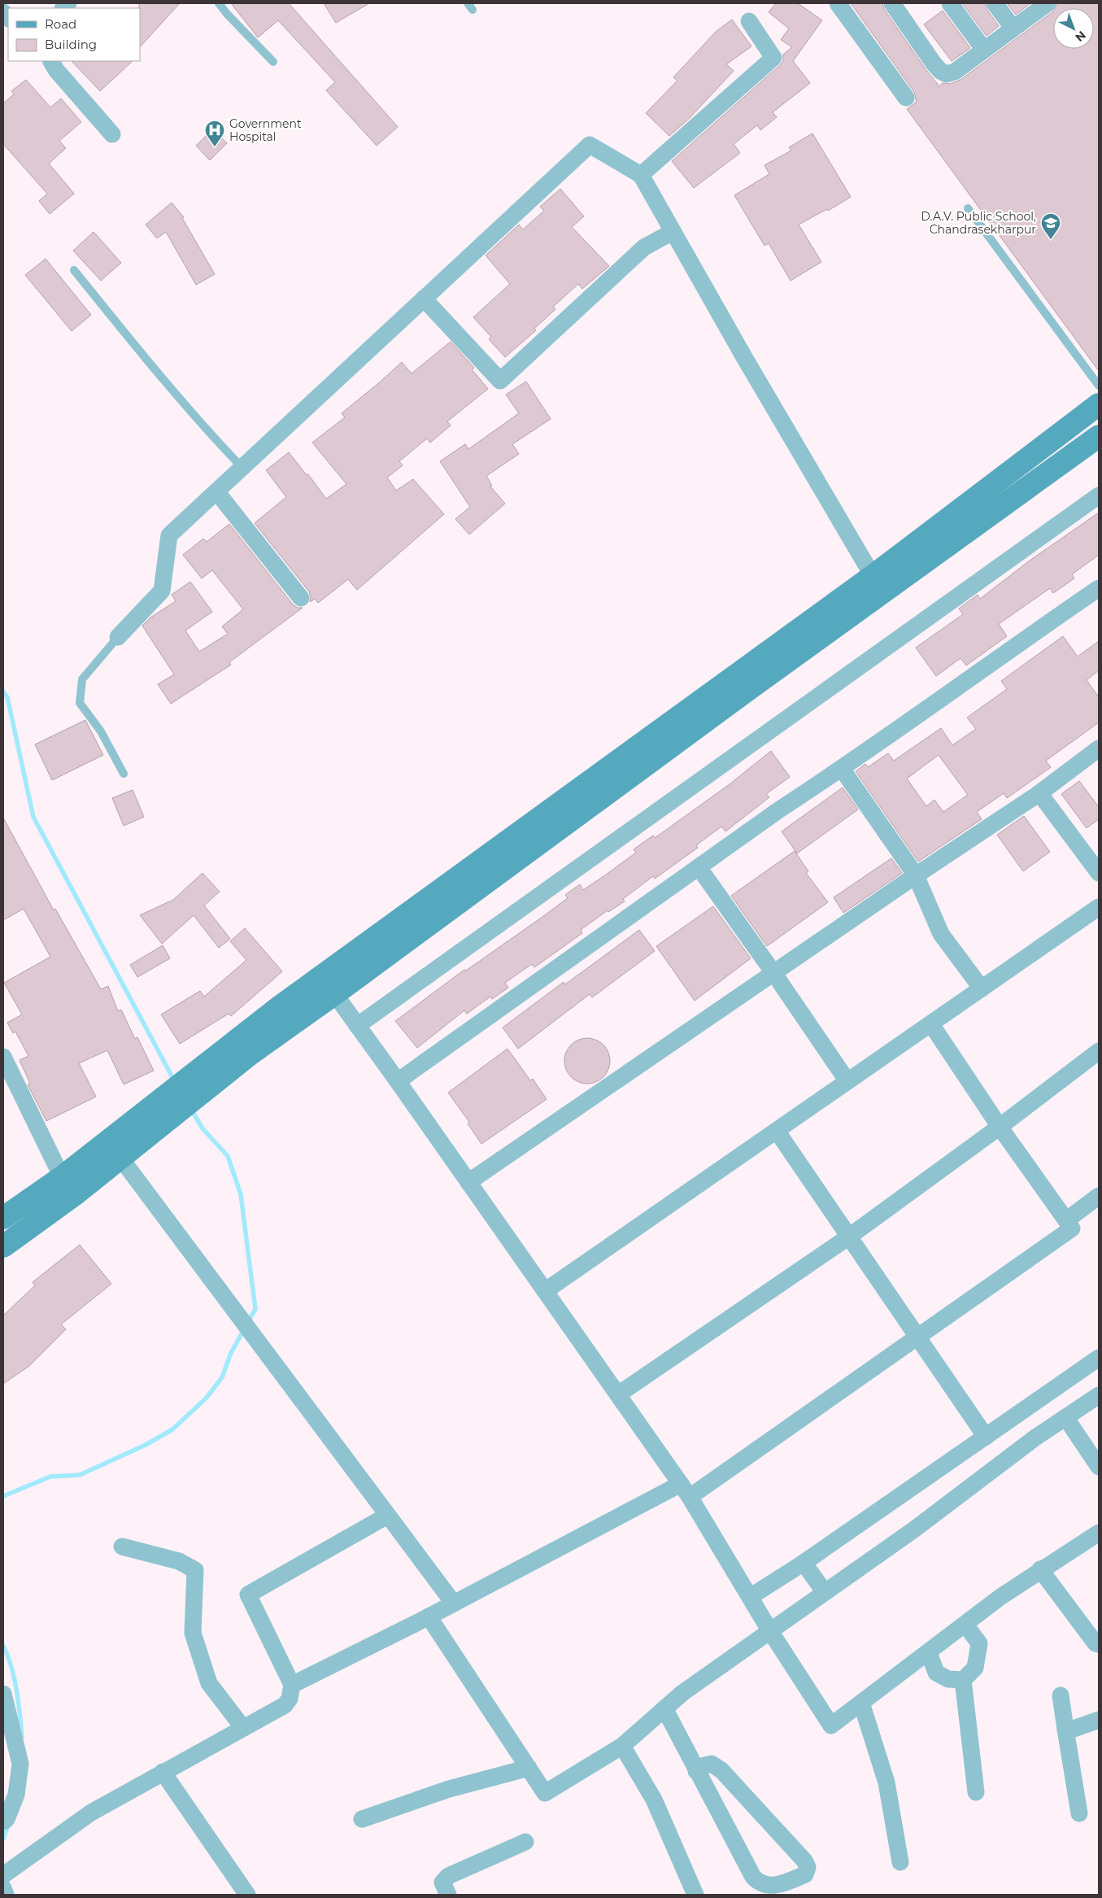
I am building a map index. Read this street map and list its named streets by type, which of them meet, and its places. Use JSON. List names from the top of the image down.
{
  "places": {
    "hospital": ["Government Hospital"],
    "school or university": ["D.A.V. Public School, Chandrasekharpur"]
  },
  "legend": ["Road", "Building"],
  "north": "bottom right"
}
